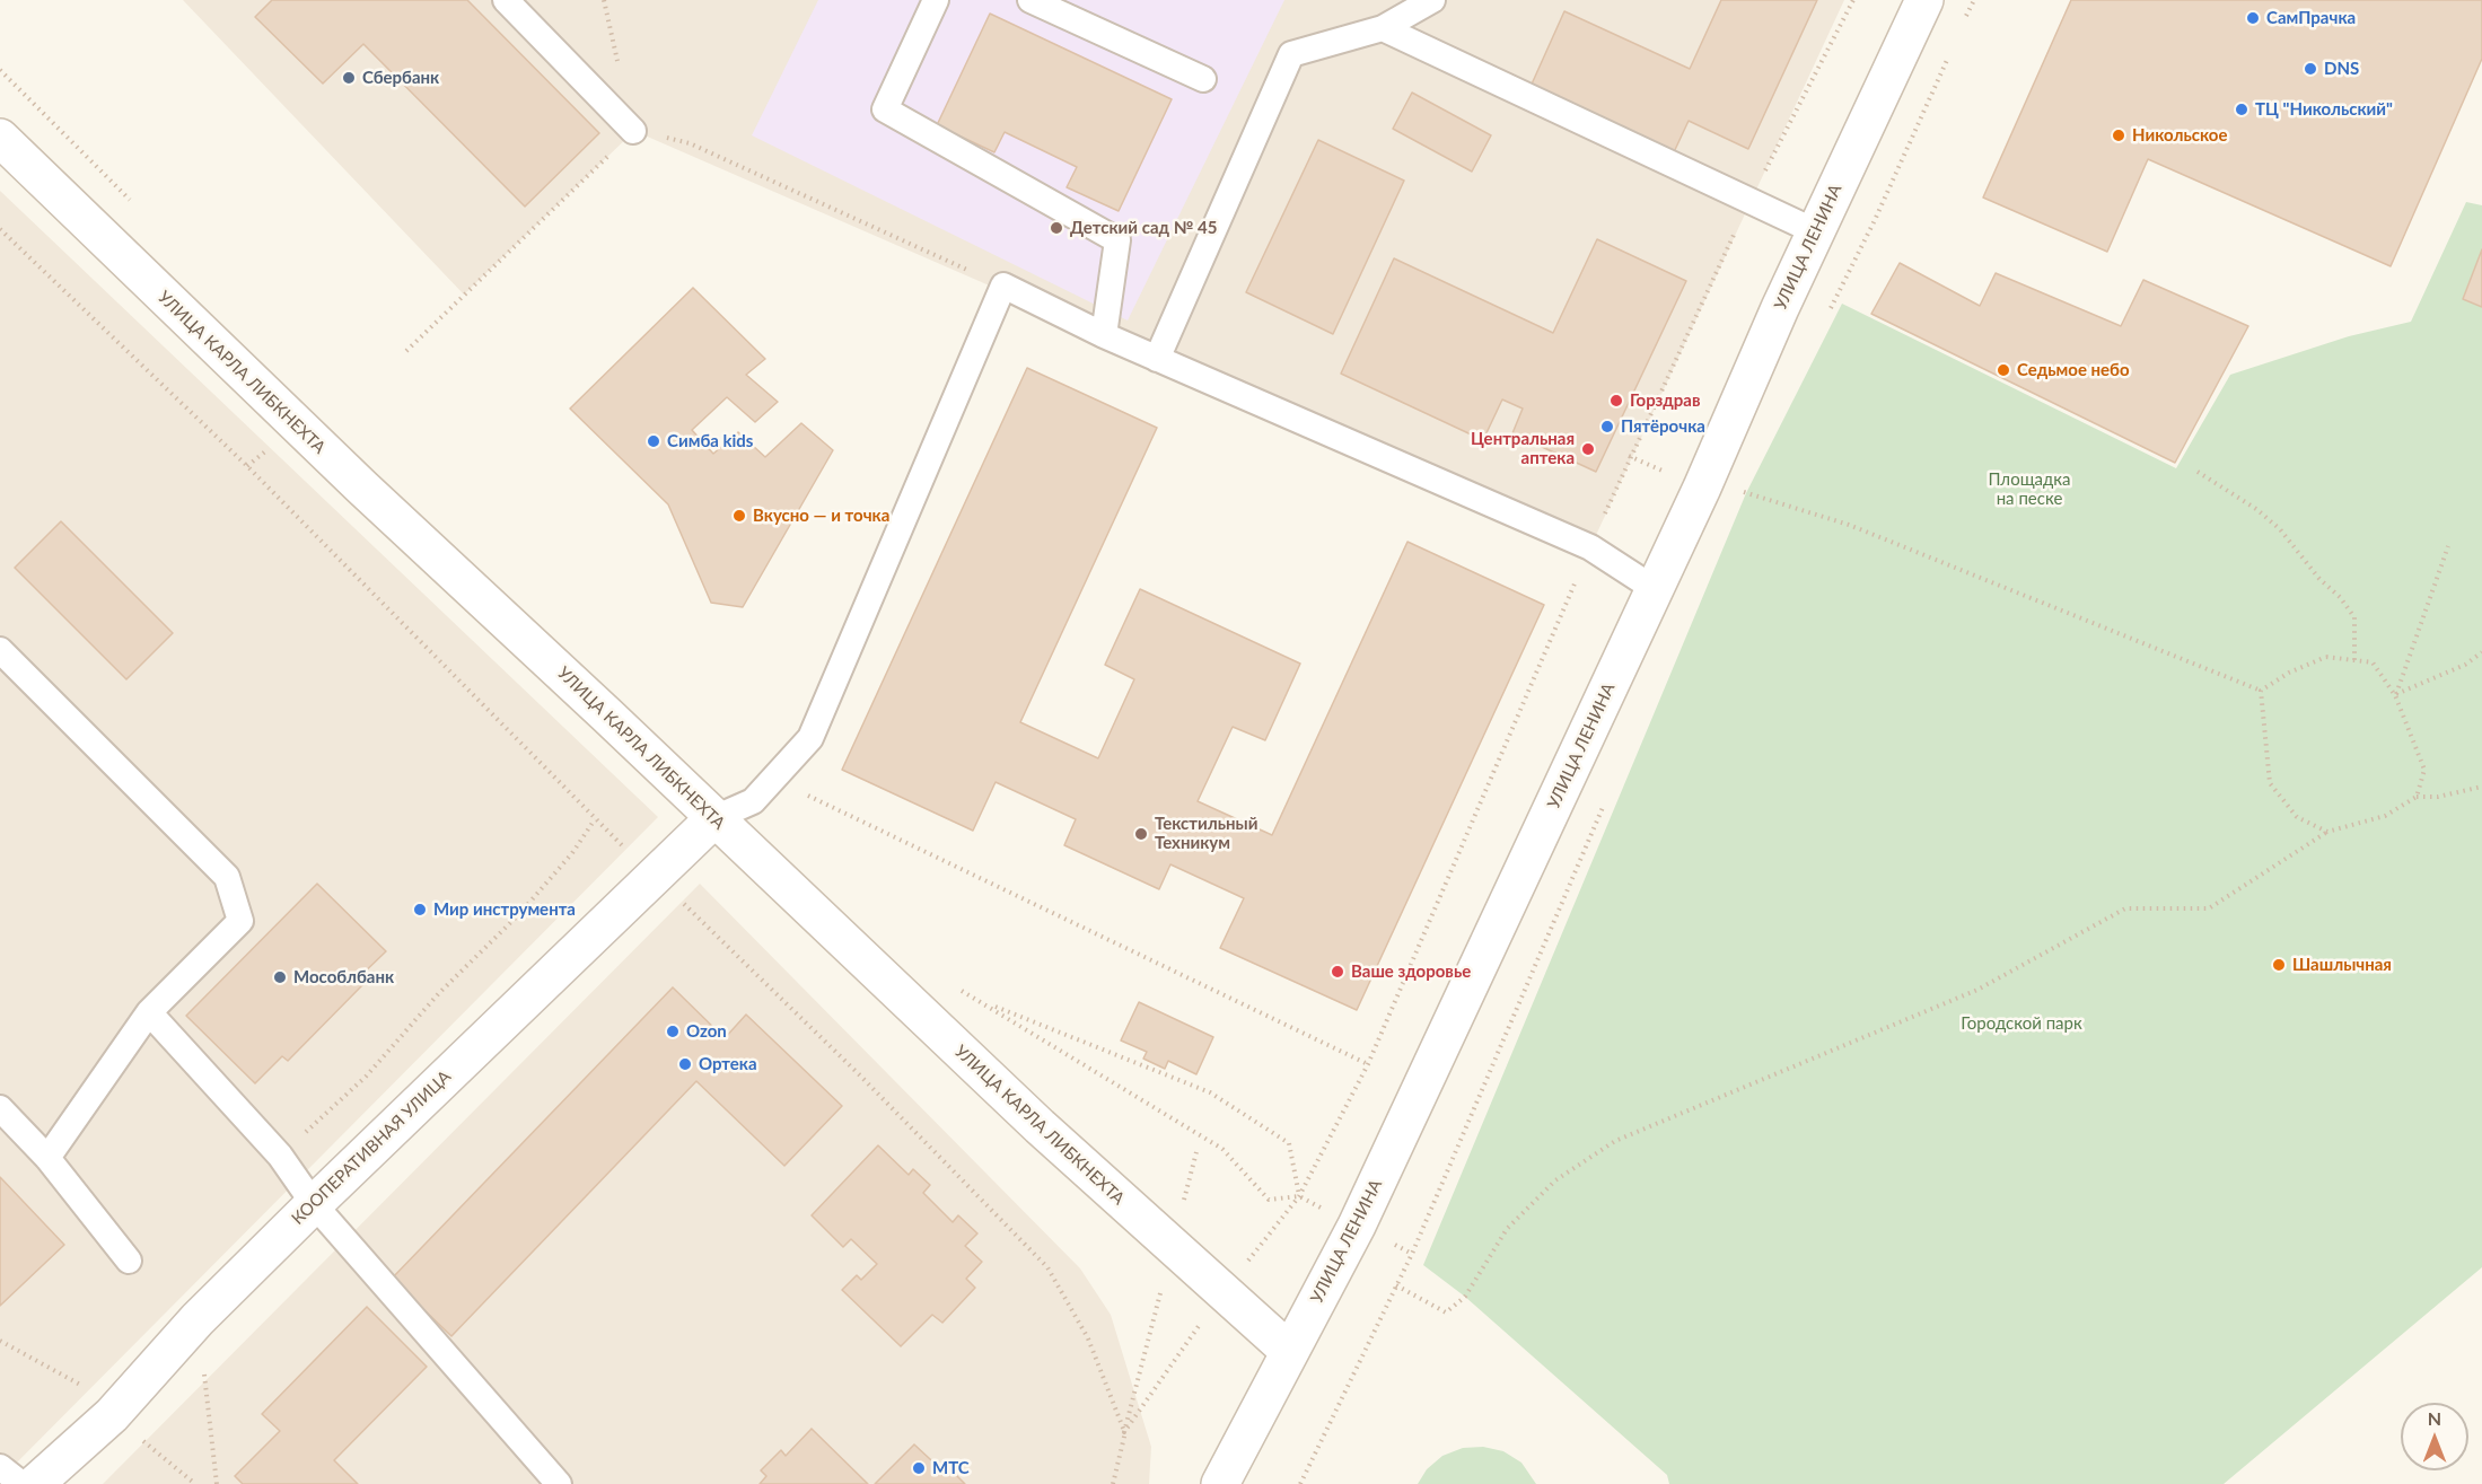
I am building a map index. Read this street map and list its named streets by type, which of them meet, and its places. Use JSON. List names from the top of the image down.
{
  "streets": {
    "main road": ["УЛИЦА ЛЕНИНА", "УЛИЦА КАРЛА ЛИБКНЕХТА", "КООПЕРАТИВНАЯ УЛИЦА"]
  },
  "crossings": [
    ["УЛИЦА ЛЕНИНА", "УЛИЦА КАРЛА ЛИБКНЕХТА"],
    ["УЛИЦА КАРЛА ЛИБКНЕХТА", "КООПЕРАТИВНАЯ УЛИЦА"]
  ],
  "parks": ["Площадка на песке", "Городской парк"],
  "places": [
    "СамПрачка",
    "DNS",
    "Сбербанк",
    "ТЦ \"Никольский\"",
    "Никольское",
    "Детский сад № 45",
    "Седьмое небо",
    "Горздрав",
    "Пятёрочка",
    "Симба kids",
    "Центральная аптека",
    "Вкусно — и точка",
    "Текстильный Техникум",
    "Мир инструмента",
    "Шашлычная",
    "Ваше здоровье",
    "Мособлбанк",
    "Ozon",
    "Ортека",
    "МТС"
  ],
  "north": "top"
}
